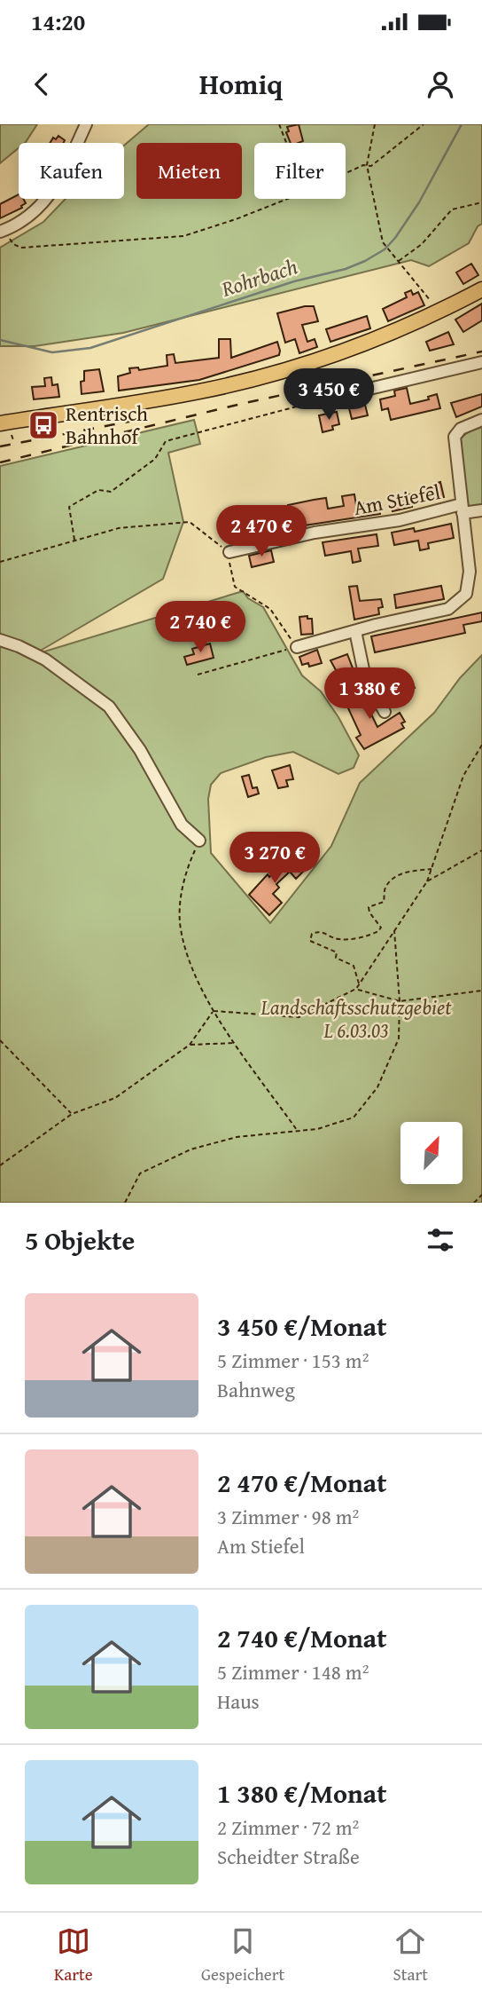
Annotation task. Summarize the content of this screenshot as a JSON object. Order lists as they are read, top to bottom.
{
  "streets": {
    "street": ["Am Stiefel"]
  },
  "water": ["Rohrbach"],
  "parks": ["Landschaftsschutzgebiet L 6.03.03"],
  "places": {
    "bus stop": ["Rentrisch Bahnhof"]
  },
  "north": "top right",
  "page": {
    "status": "14:20",
    "header": "Homiq",
    "chip": ["Kaufen", "Mieten", "Filter"],
    "price": [
      "3 450 €",
      "2 470 €",
      "2 740 €",
      "1 380 €",
      "3 270 €"
    ],
    "heading": "5 Objekte",
    "list": [
      {
        "name": "3 450 €/Monat",
        "note": "5 Zimmer · 153 m² · Bahnweg"
      },
      {
        "name": "2 470 €/Monat",
        "note": "3 Zimmer · 98 m² · Am Stiefel"
      },
      {
        "name": "2 740 €/Monat",
        "note": "5 Zimmer · 148 m² · Haus"
      },
      {
        "name": "1 380 €/Monat",
        "note": "2 Zimmer · 72 m² · Scheidter Straße"
      }
    ],
    "tabs": ["Karte", "Gespeichert", "Start"]
  }
}
